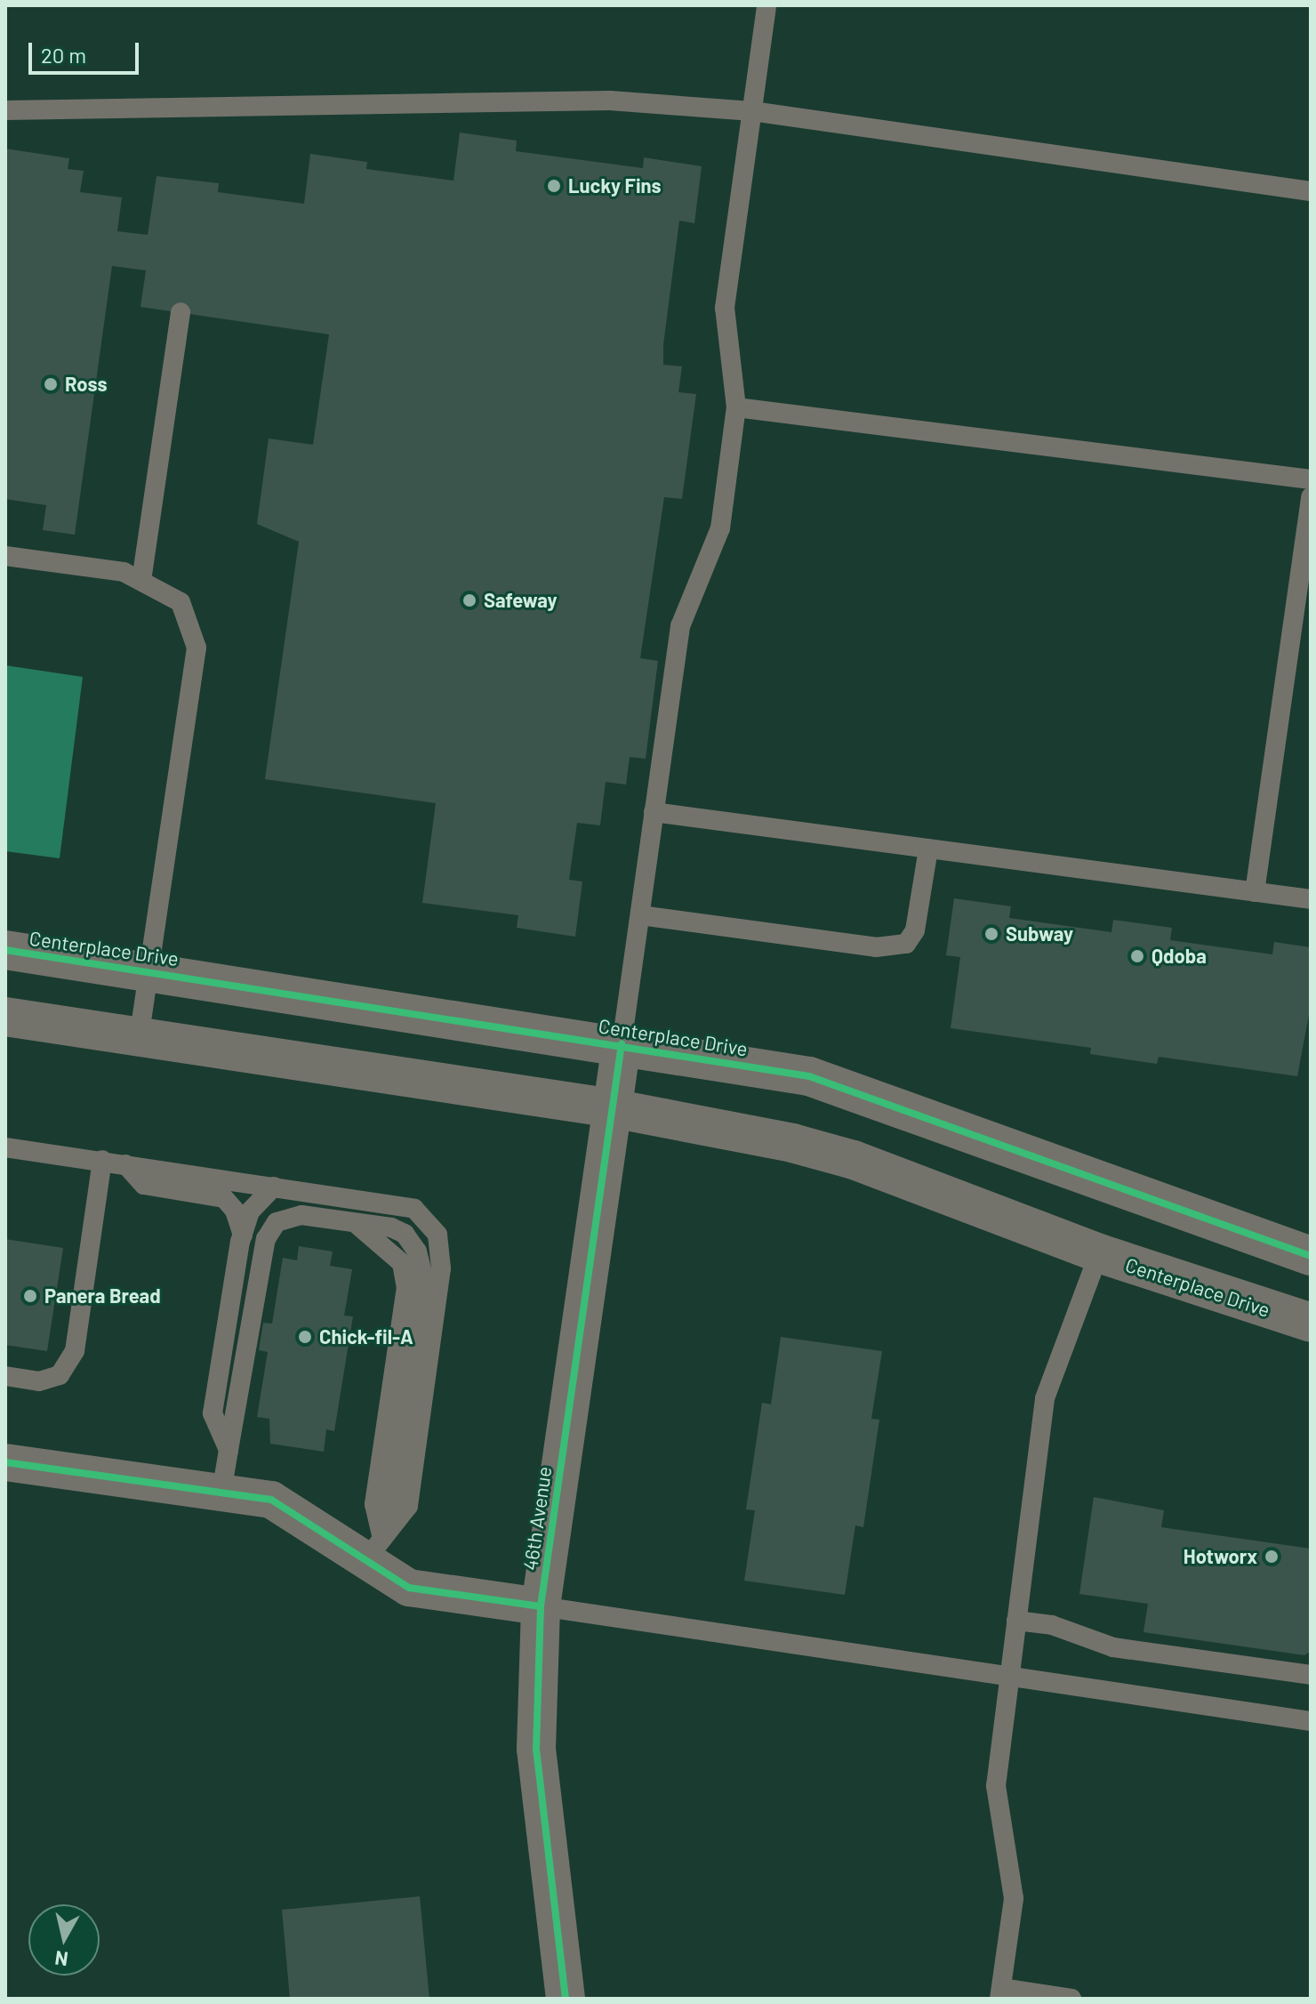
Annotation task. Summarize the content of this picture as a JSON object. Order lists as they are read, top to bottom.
{
  "streets": {
    "street": ["Centerplace Drive", "46th Avenue"]
  },
  "crossings": [
    ["Centerplace Drive", "46th Avenue"]
  ],
  "places": [
    "Lucky Fins",
    "Ross",
    "Safeway",
    "Subway",
    "Qdoba",
    "Panera Bread",
    "Chick-fil-A",
    "Hotworx"
  ],
  "scale_bar": "20 m",
  "north": "bottom"
}
